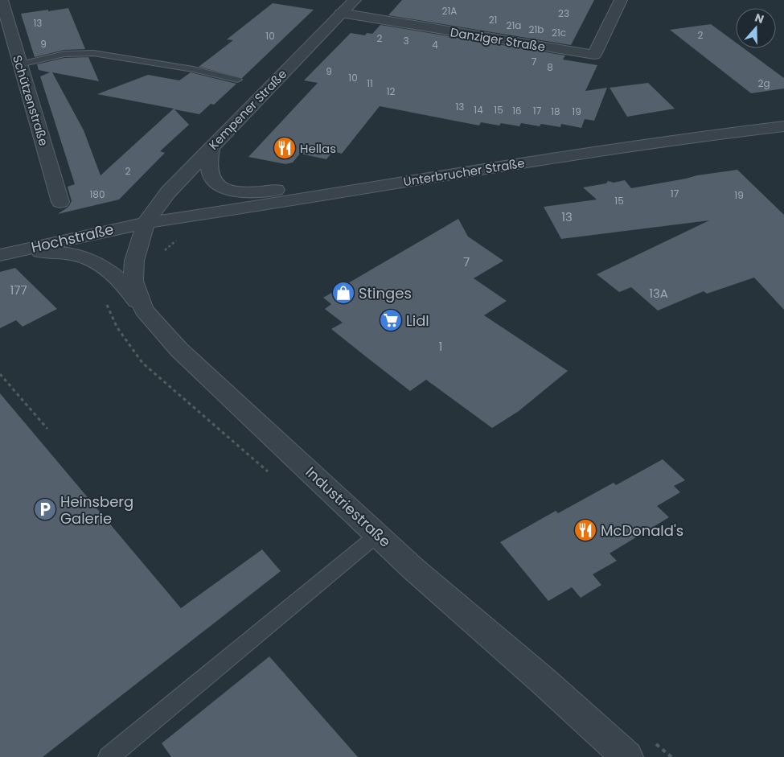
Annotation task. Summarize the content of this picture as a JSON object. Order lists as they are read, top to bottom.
{
  "streets": {
    "street": [
      "Danziger Straße",
      "Schützenstraße",
      "Kempener Straße",
      "Unterbrucher Straße",
      "Hochstraße",
      "Industriestraße"
    ]
  },
  "crossings": [
    ["Danziger Straße", "Kempener Straße"],
    ["Kempener Straße", "Unterbrucher Straße"],
    ["Kempener Straße", "Hochstraße"],
    ["Kempener Straße", "Industriestraße"],
    ["Unterbrucher Straße", "Hochstraße"],
    ["Unterbrucher Straße", "Industriestraße"],
    ["Hochstraße", "Industriestraße"]
  ],
  "places": {
    "restaurant": ["Hellas", "McDonald's"],
    "shop": ["Stinges"],
    "supermarket": ["Lidl"],
    "parking": ["Heinsberg Galerie"]
  },
  "house_numbers": [
    "21A",
    "23",
    "21",
    "13",
    "21a",
    "21b",
    "21c",
    "2",
    "10",
    "2",
    "3",
    "9",
    "4",
    "7",
    "8",
    "9",
    "10",
    "11",
    "2g",
    "12",
    "13",
    "14",
    "15",
    "16",
    "17",
    "18",
    "19",
    "2",
    "17",
    "180",
    "19",
    "15",
    "13",
    "7",
    "177",
    "13A",
    "1"
  ],
  "north": "top"
}
